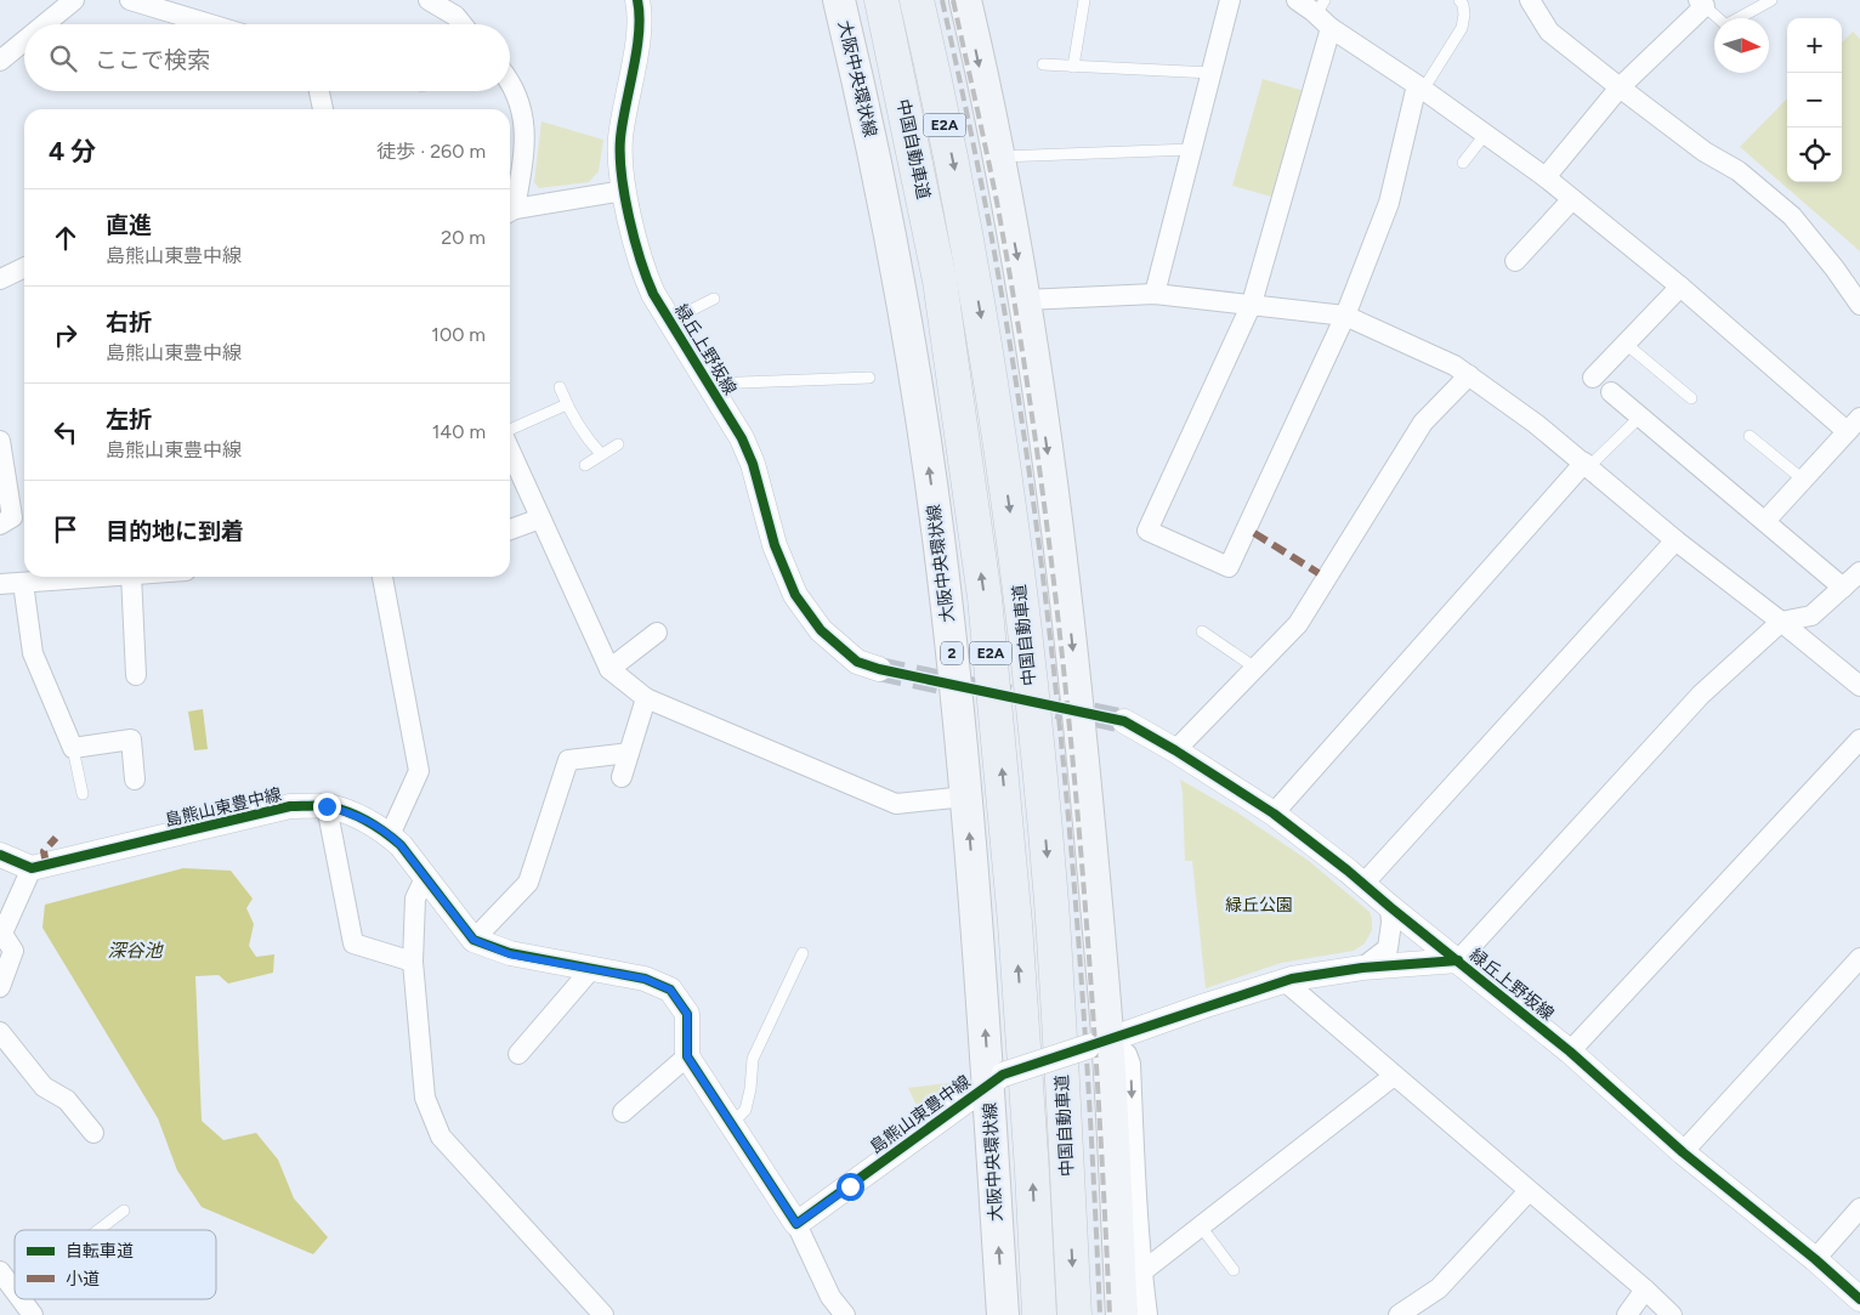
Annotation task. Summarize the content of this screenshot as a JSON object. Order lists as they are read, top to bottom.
{
  "streets": {
    "highway": ["E2A", "中国自動車道"],
    "main road": ["大阪中央環状線", "2"],
    "street": ["緑丘上野坂線", "島熊山東豊中線"]
  },
  "crossings": [
    ["大阪中央環状線", "島熊山東豊中線"],
    ["緑丘上野坂線", "島熊山東豊中線"]
  ],
  "water": ["深谷池"],
  "parks": ["緑丘公園"],
  "legend": ["自転車道", "小道"],
  "north": "right",
  "page": {
    "map_buttons": ["+", "−"],
    "search": "ここで検索",
    "heading": ["4 分", "徒歩 · 260 m"],
    "list": [
      ["直進", "島熊山東豊中線", "20 m"],
      ["右折", "島熊山東豊中線", "100 m"],
      ["左折", "島熊山東豊中線", "140 m"],
      "目的地に到着"
    ]
  }
}
